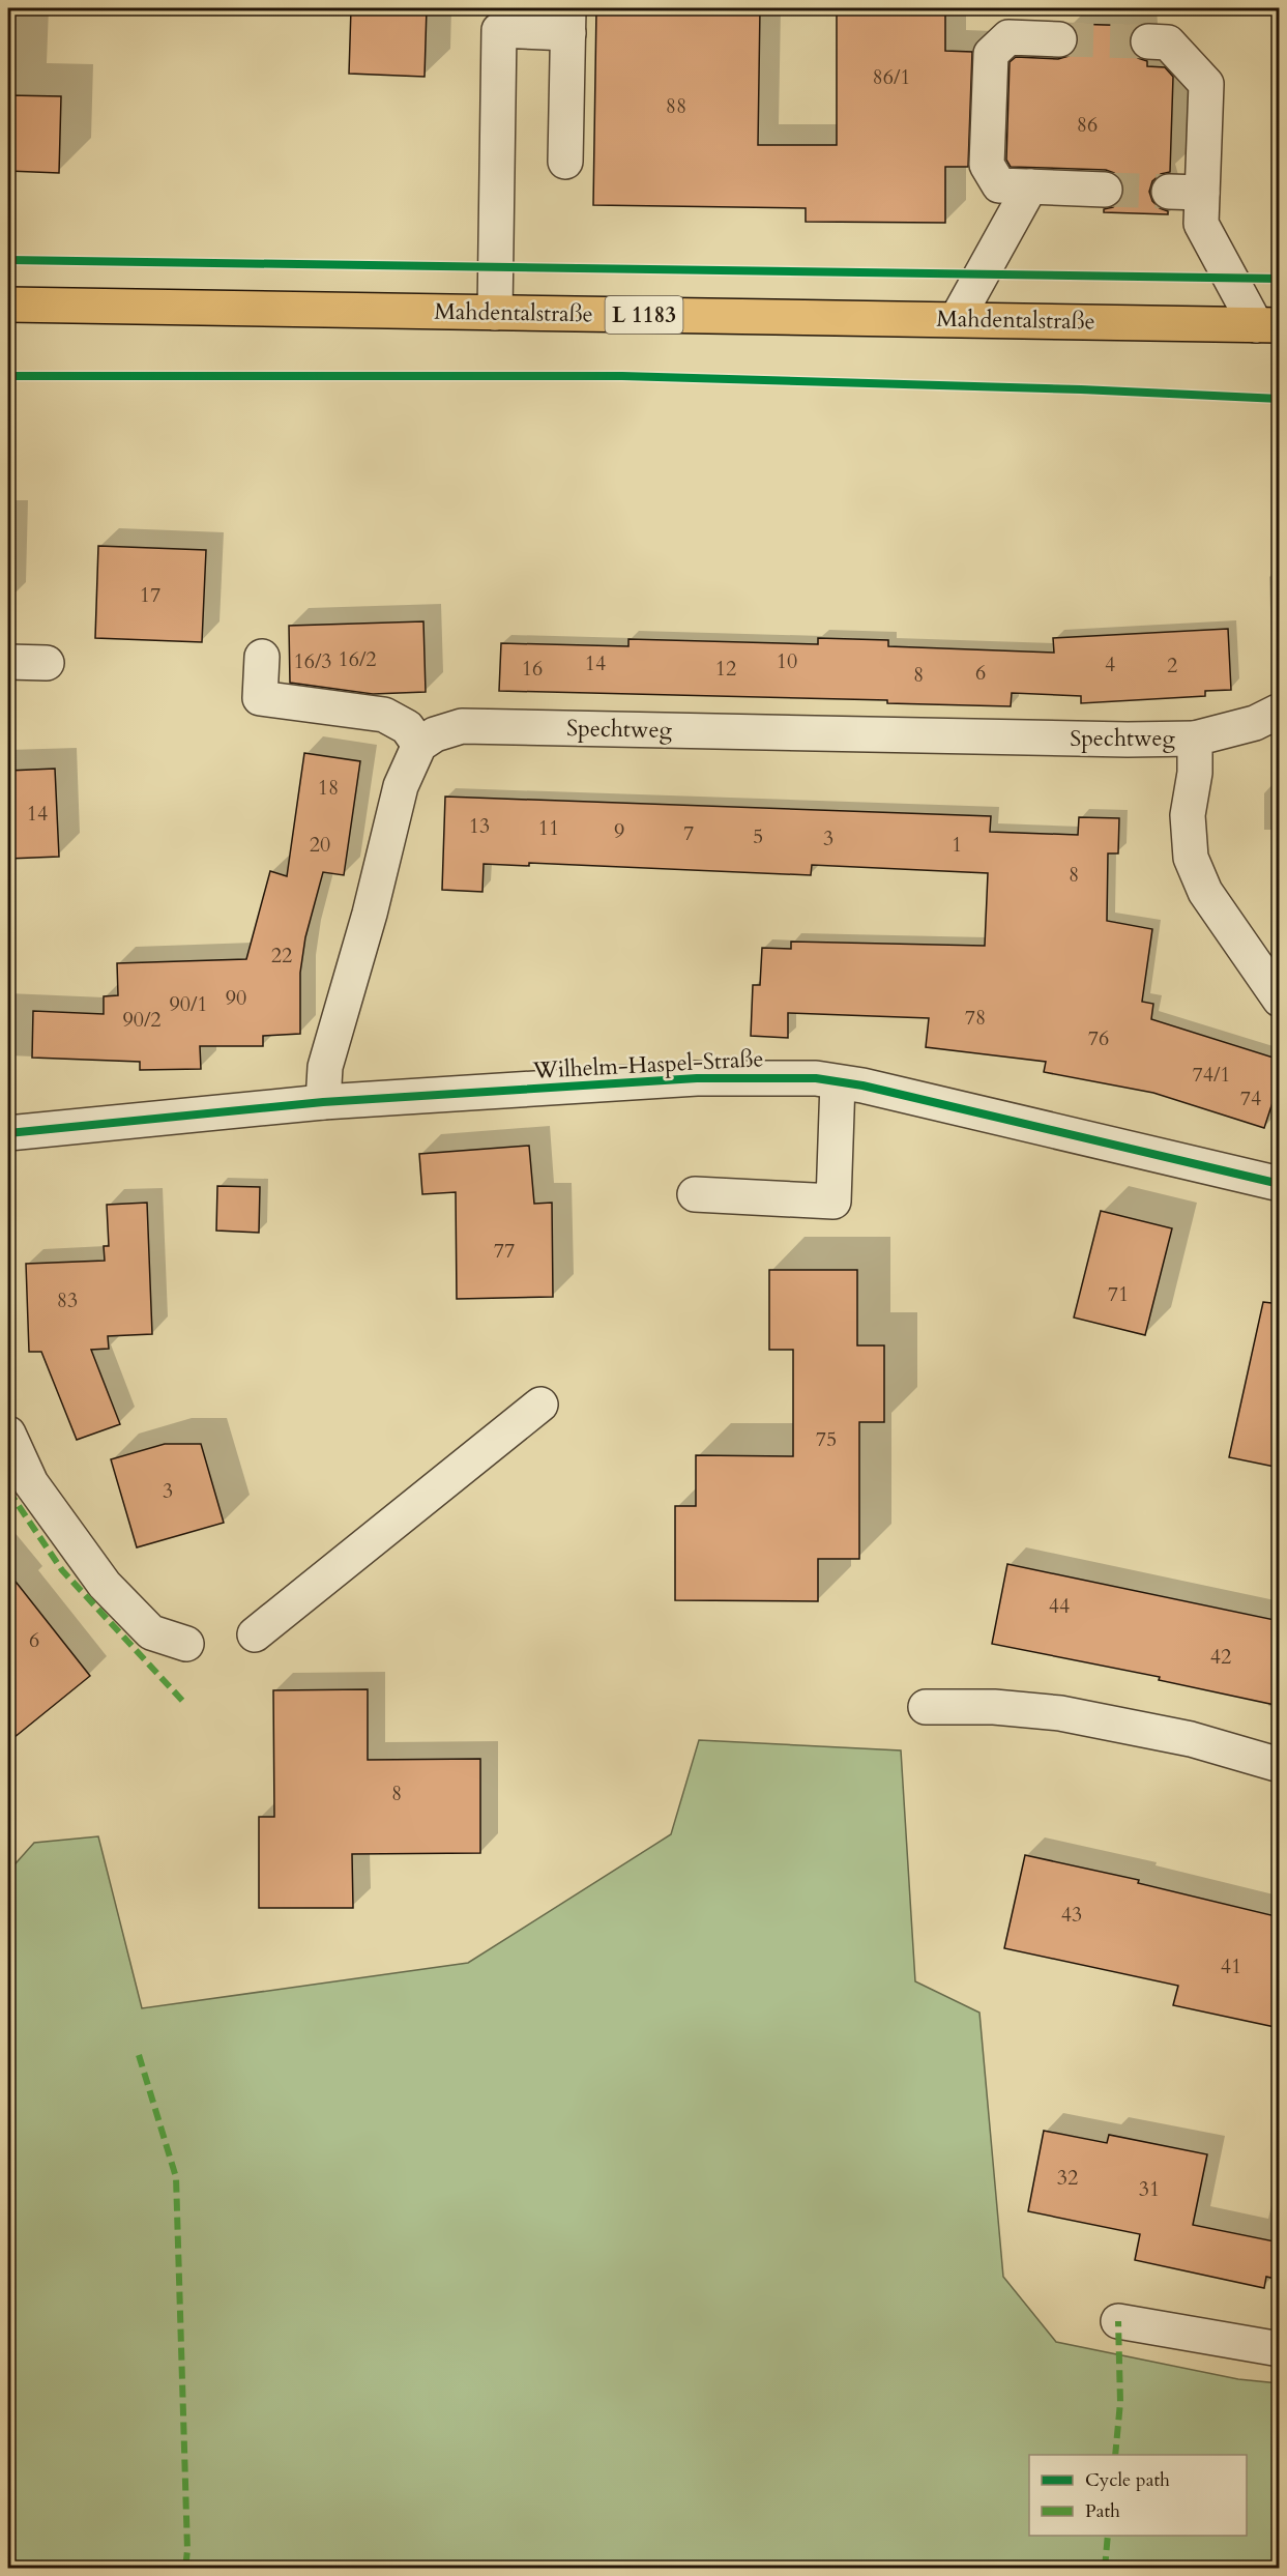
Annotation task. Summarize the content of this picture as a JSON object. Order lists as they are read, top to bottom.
{
  "streets": {
    "main road": ["Mahdentalstraße", "L 1183"],
    "street": ["Spechtweg", "Wilhelm-Haspel-Straße"]
  },
  "house_numbers": [
    "86/1",
    "88",
    "86",
    "17",
    "16/2",
    "16/3",
    "10",
    "14",
    "4",
    "2",
    "16",
    "12",
    "6",
    "8",
    "18",
    "14",
    "13",
    "11",
    "9",
    "7",
    "5",
    "3",
    "20",
    "1",
    "8",
    "22",
    "90",
    "90/1",
    "78",
    "90/2",
    "76",
    "74/1",
    "74",
    "77",
    "71",
    "83",
    "75",
    "3",
    "44",
    "6",
    "42",
    "8",
    "43",
    "41",
    "32",
    "31"
  ],
  "legend": ["Cycle path", "Path"]
}
